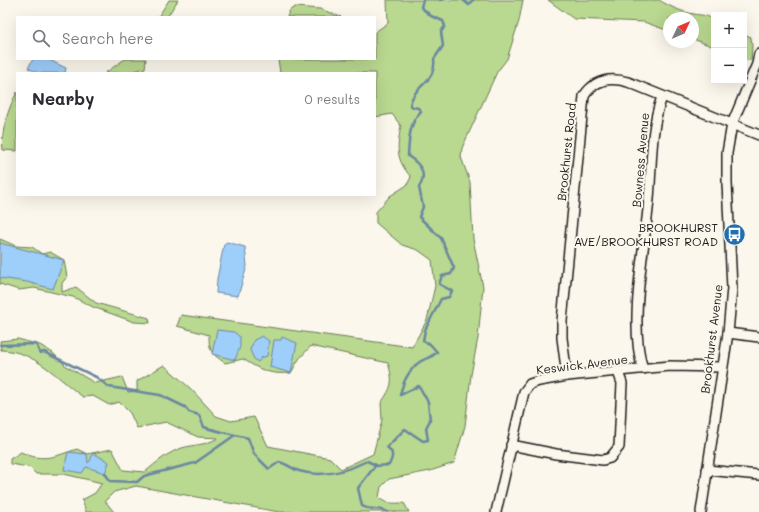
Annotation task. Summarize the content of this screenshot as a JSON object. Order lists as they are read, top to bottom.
{
  "streets": {
    "street": [
      "Brookhurst Road",
      "Bowness Avenue",
      "Brookhurst Avenue",
      "Keswick Avenue"
    ]
  },
  "crossings": [
    ["Brookhurst Road", "Bowness Avenue"],
    ["Brookhurst Road", "Brookhurst Avenue"],
    ["Brookhurst Road", "Keswick Avenue"],
    ["Bowness Avenue", "Keswick Avenue"],
    ["Brookhurst Avenue", "Keswick Avenue"]
  ],
  "places": {
    "bus stop": ["BROOKHURST AVE/BROOKHURST ROAD"]
  },
  "north": "top right",
  "page": {
    "map_buttons": ["+", "−"],
    "search": "Search here",
    "heading": ["Nearby", "0 results"]
  }
}
